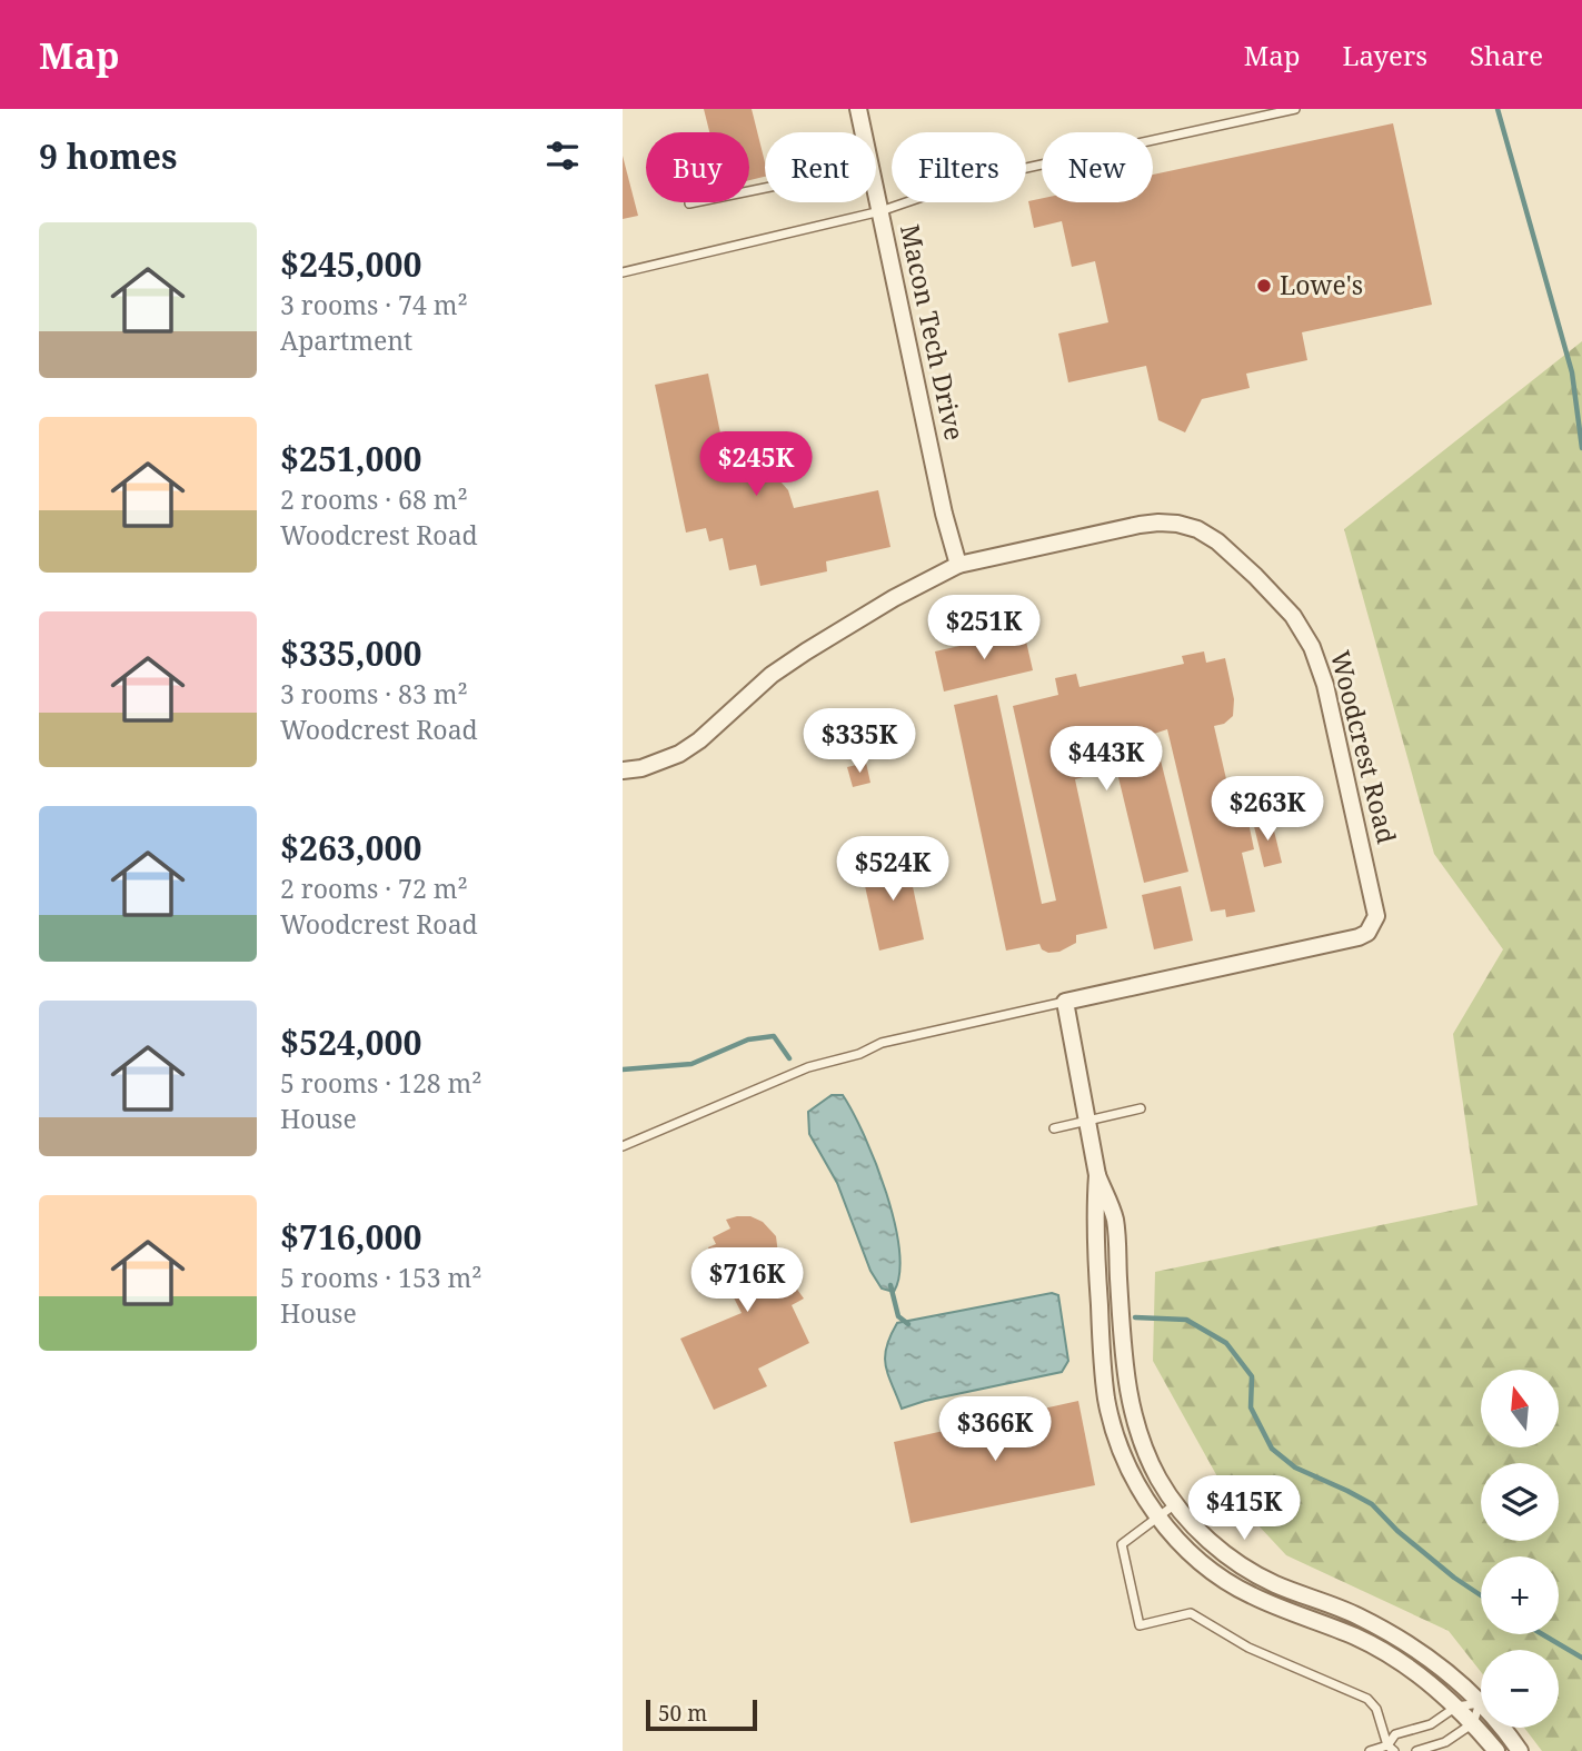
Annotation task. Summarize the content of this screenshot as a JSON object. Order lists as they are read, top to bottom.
{
  "streets": {
    "street": ["Macon Tech Drive", "Woodcrest Road"]
  },
  "crossings": [
    ["Macon Tech Drive", "Woodcrest Road"]
  ],
  "places": ["Lowe's"],
  "scale_bar": "50 m",
  "north": "top",
  "page": {
    "header": "Map",
    "nav": ["Map", "Layers", "Share"],
    "heading": "9 homes",
    "chip": [
      "Buy",
      "Rent",
      "Filters",
      "New"
    ],
    "list": [
      {
        "name": "$245,000",
        "note": "3 rooms · 74 m² · Apartment"
      },
      {
        "name": "$251,000",
        "note": "2 rooms · 68 m² · Woodcrest Road"
      },
      {
        "name": "$335,000",
        "note": "3 rooms · 83 m² · Woodcrest Road"
      },
      {
        "name": "$263,000",
        "note": "2 rooms · 72 m² · Woodcrest Road"
      },
      {
        "name": "$524,000",
        "note": "5 rooms · 128 m² · House"
      },
      {
        "name": "$716,000",
        "note": "5 rooms · 153 m² · House"
      }
    ],
    "price": [
      "$245K",
      "$251K",
      "$335K",
      "$443K",
      "$263K",
      "$524K",
      "$716K",
      "$366K",
      "$415K"
    ],
    "map_buttons": ["+", "−"],
    "scale": "50 m"
  }
}
